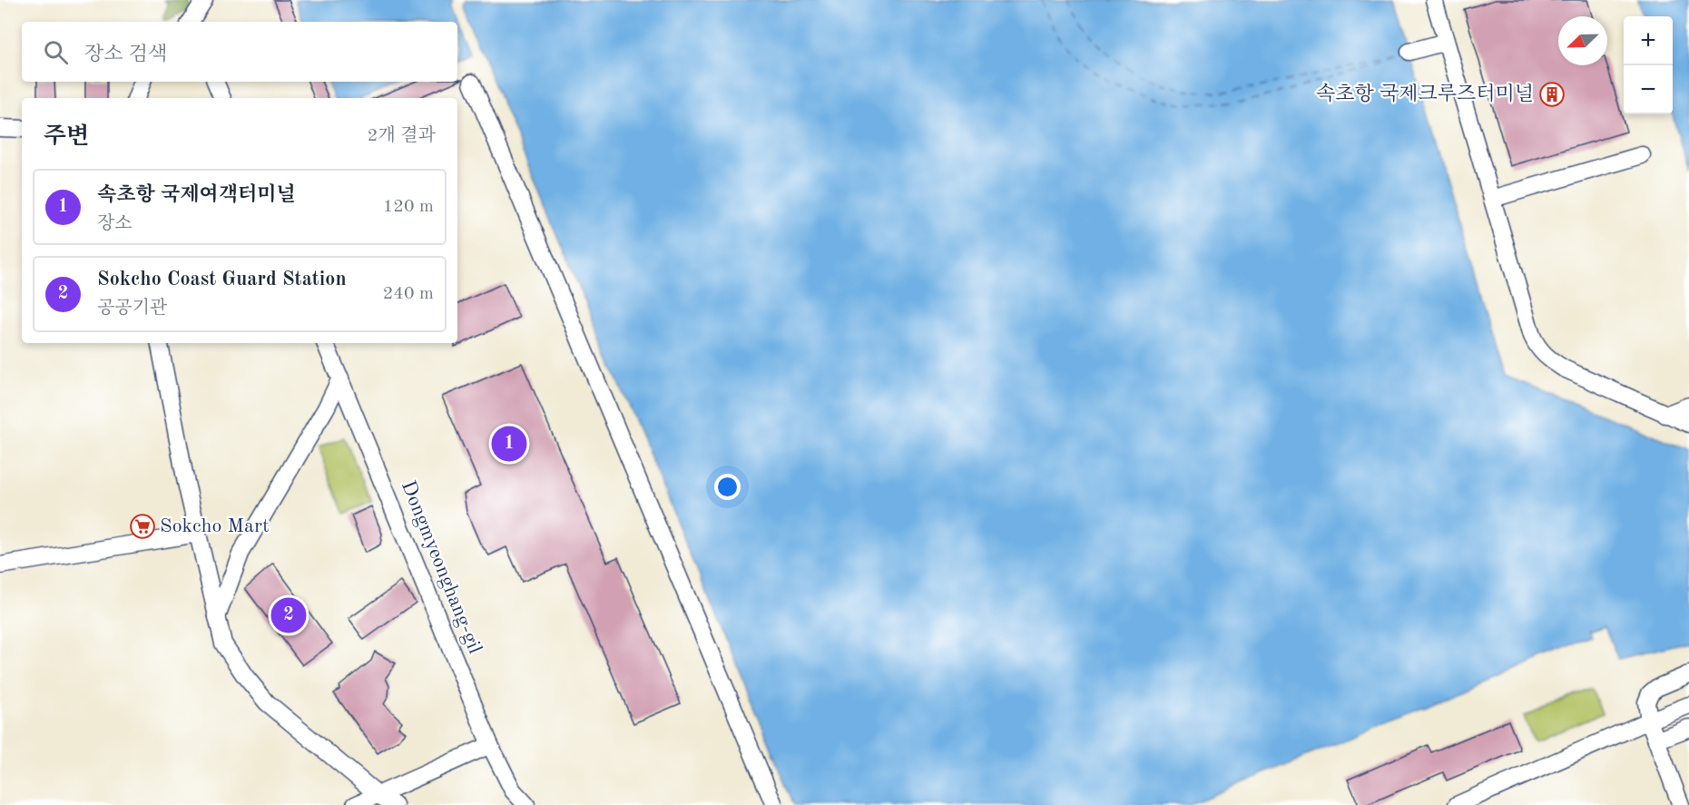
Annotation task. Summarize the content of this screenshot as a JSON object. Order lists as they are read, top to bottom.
{
  "streets": {
    "street": ["Dongmyeonghang-gil"]
  },
  "places": {
    "building": ["속초항 국제크루즈터미널"],
    "supermarket": ["Sokcho Mart"]
  },
  "north": "bottom left",
  "page": {
    "map_buttons": ["+", "−"],
    "search": "장소 검색",
    "heading": ["주변", "2개 결과"],
    "list": [
      {
        "mark": "1",
        "name": "속초항 국제여객터미널",
        "note": "장소",
        "value": "120 m"
      },
      {
        "mark": "2",
        "name": "Sokcho Coast Guard Station",
        "note": "공공기관",
        "value": "240 m"
      }
    ],
    "pins": ["1", "2"]
  }
}
